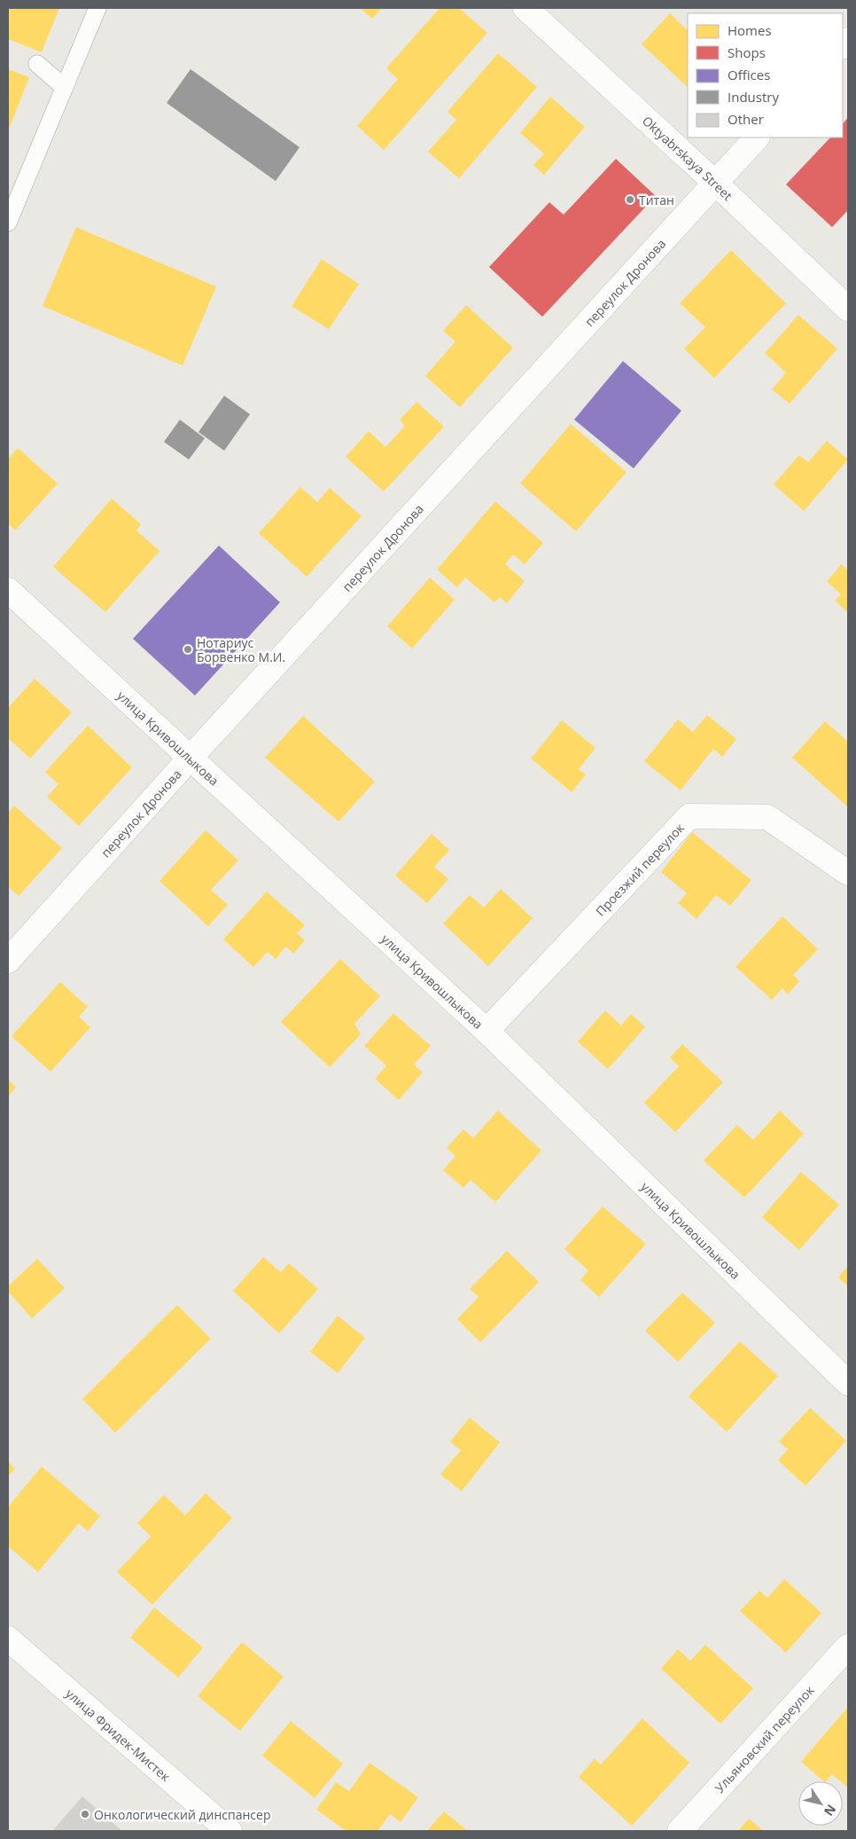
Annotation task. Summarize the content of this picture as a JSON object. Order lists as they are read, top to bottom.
{
  "streets": {
    "street": [
      "Oktyabrskaya Street",
      "переулок Дронова",
      "улица Кривошлыкова",
      "Проезжий переулок",
      "улица Фридек-Мистек",
      "Ульяновский переулок"
    ]
  },
  "crossings": [
    ["Oktyabrskaya Street", "переулок Дронова"],
    ["переулок Дронова", "улица Кривошлыкова"],
    ["улица Кривошлыкова", "Проезжий переулок"]
  ],
  "places": ["Титан", "Нотариус Борвенко М.И.", "Онкологический динспансер"],
  "legend": [
    "Homes",
    "Shops",
    "Offices",
    "Industry",
    "Other"
  ],
  "north": "bottom right"
}
